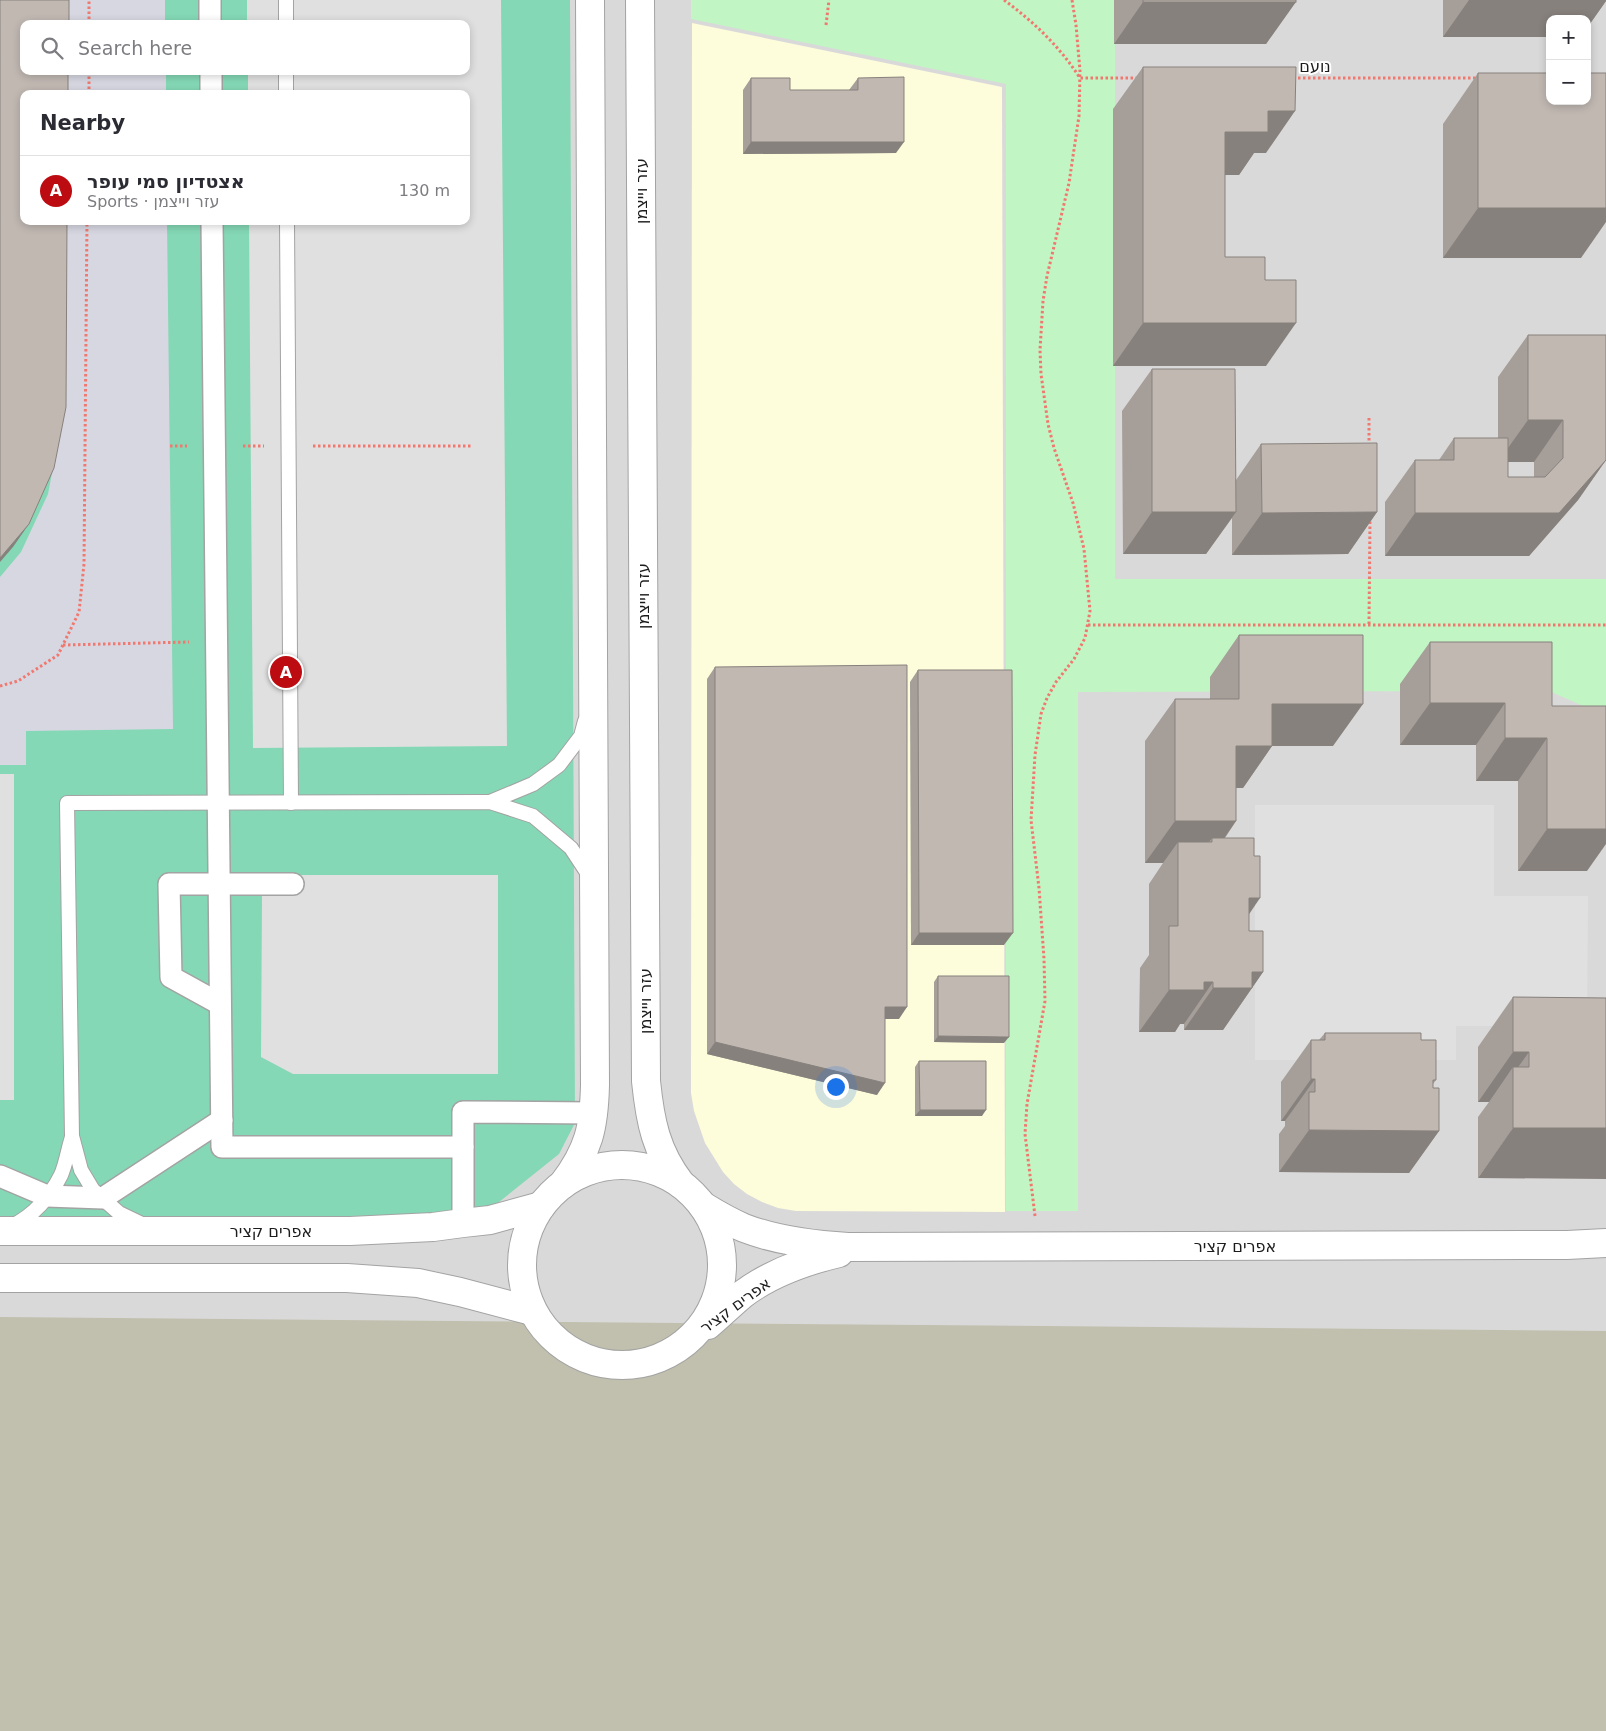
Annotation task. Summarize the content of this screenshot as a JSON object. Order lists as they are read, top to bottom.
{
  "streets": {
    "street": ["עזר וייצמן", "אפרים קציר"],
    "path": ["נועם"]
  },
  "page": {
    "map_buttons": ["+", "−"],
    "search": "Search here",
    "heading": "Nearby",
    "list": [
      {
        "mark": "A",
        "name": "אצטדיון סמי עופר",
        "note": "Sports · עזר וייצמן",
        "value": "130 m"
      }
    ],
    "pins": "A"
  }
}
